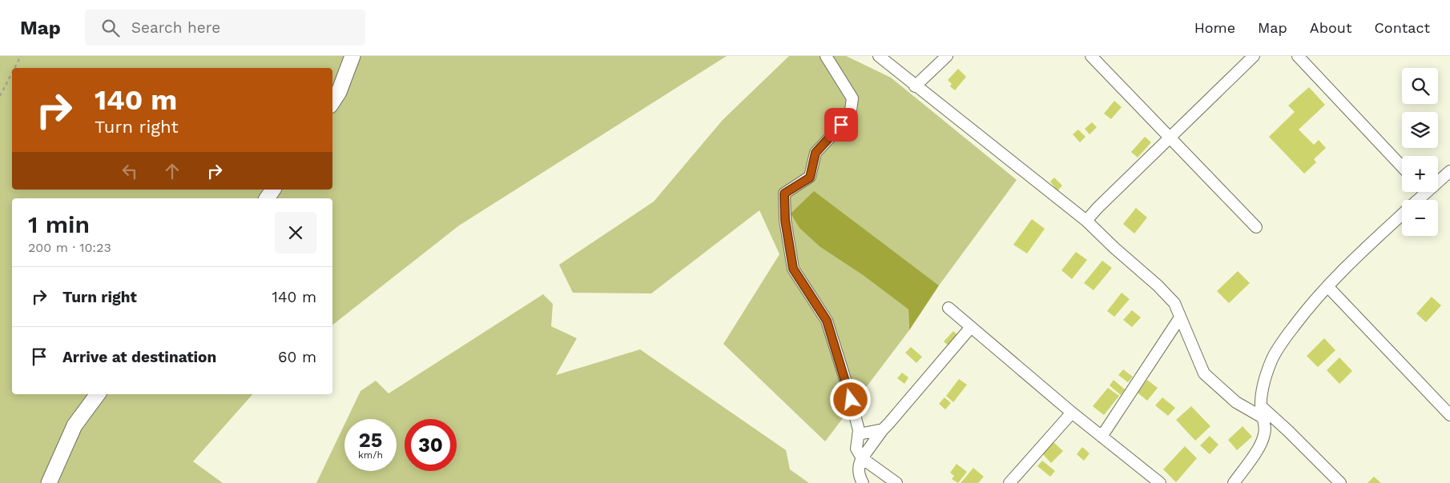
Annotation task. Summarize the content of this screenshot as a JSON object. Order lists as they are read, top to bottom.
{
  "page": {
    "header": "Map",
    "search": "Search here",
    "nav": [
      "Home",
      "Map",
      "About",
      "Contact"
    ],
    "map_buttons": ["+", "−"],
    "turn": ["140 m", "Turn right"],
    "heading": ["1 min", "200 m · 10:23"],
    "list": [
      {
        "name": "Turn right",
        "value": "140 m"
      },
      {
        "name": "Arrive at destination",
        "value": "60 m"
      }
    ],
    "speed": "25 km/h",
    "limit": "30"
  }
}
